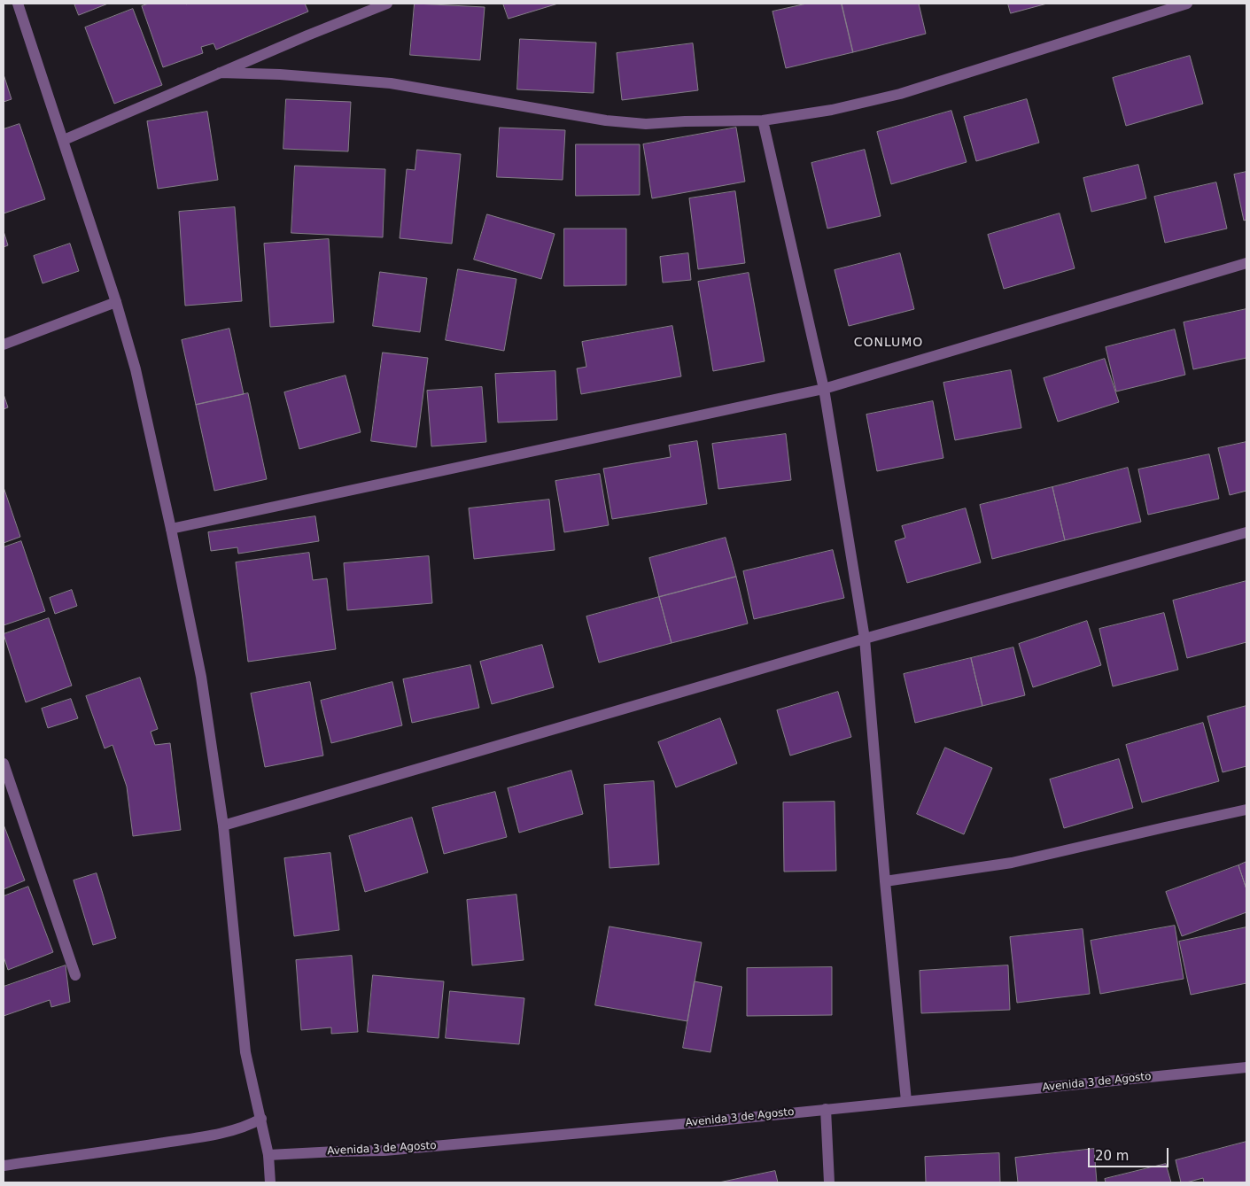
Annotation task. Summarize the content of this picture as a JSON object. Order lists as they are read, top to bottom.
{
  "streets": {
    "street": ["Avenida 3 de Agosto"]
  },
  "districts": ["CONLUMO"],
  "scale_bar": "20 m"
}
